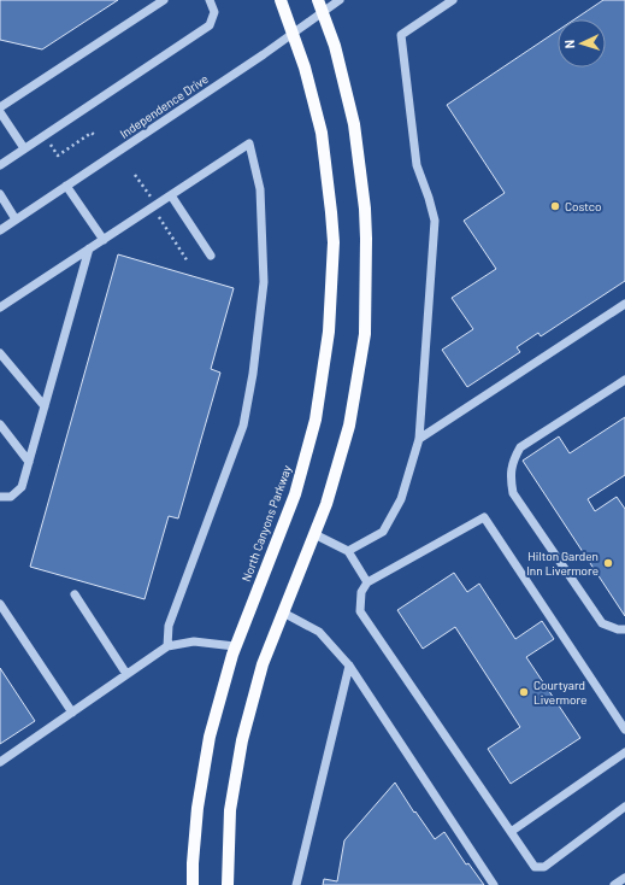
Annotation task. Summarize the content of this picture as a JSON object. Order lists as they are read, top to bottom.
{
  "streets": {
    "main road": ["North Canyons Parkway"],
    "street": ["Independence Drive"]
  },
  "crossings": [
    ["Independence Drive", "North Canyons Parkway"]
  ],
  "places": ["Costco", "Hilton Garden Inn Livermore", "Courtyard Livermore"],
  "north": "left"
}
